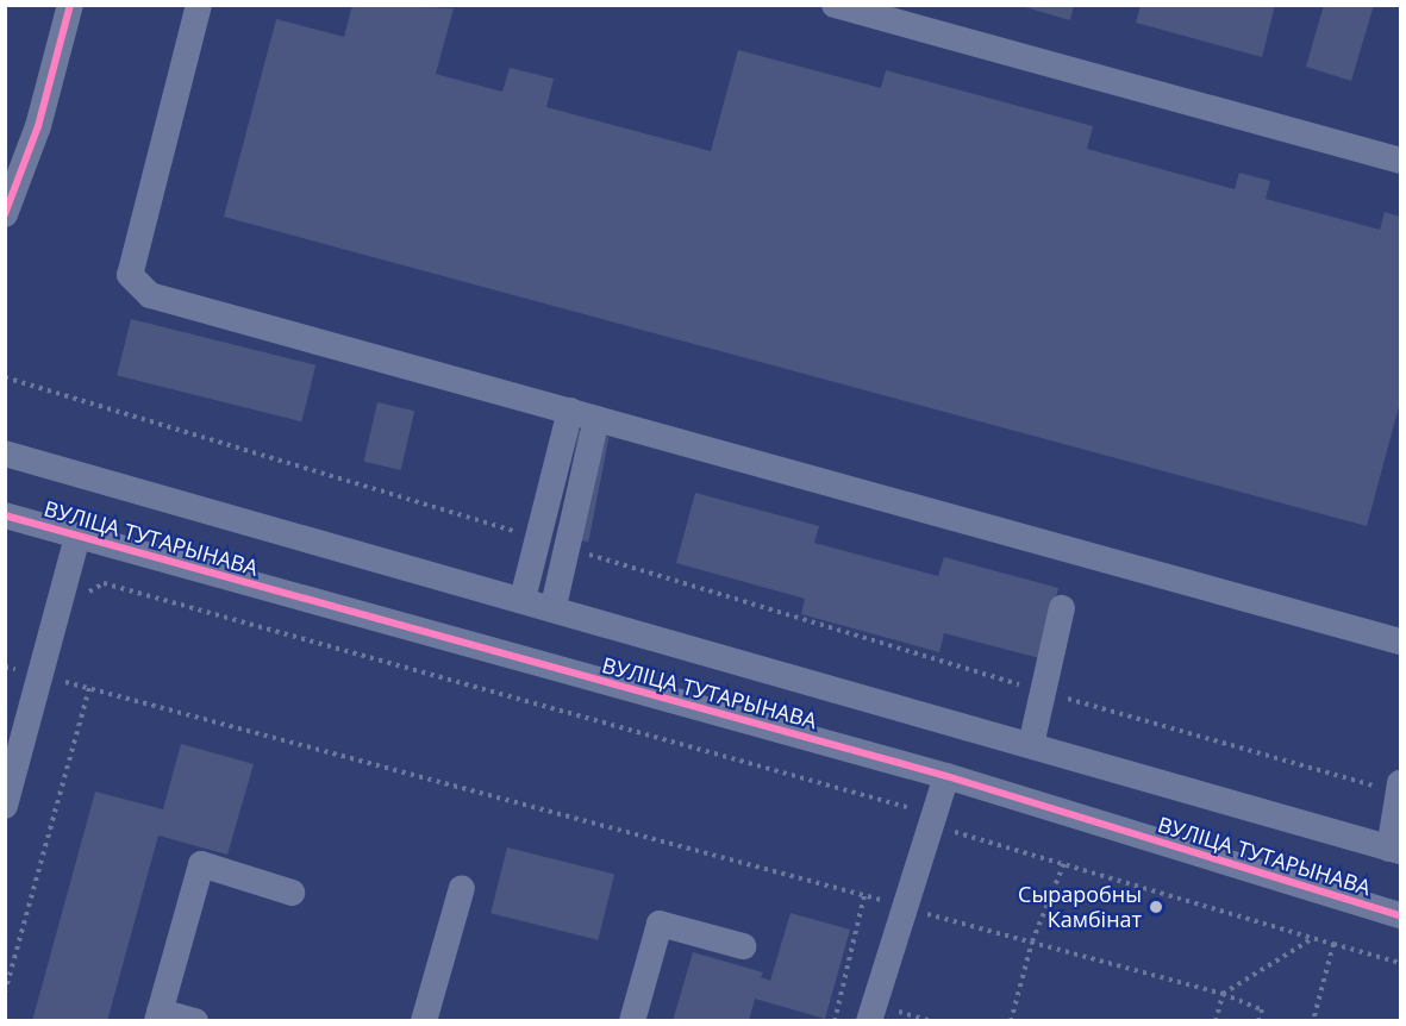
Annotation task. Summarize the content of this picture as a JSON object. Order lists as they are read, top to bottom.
{
  "streets": {
    "street": ["ВУЛІЦА ТУТАРЫНАВА"]
  },
  "places": ["Сыраробны Камбінат"]
}
